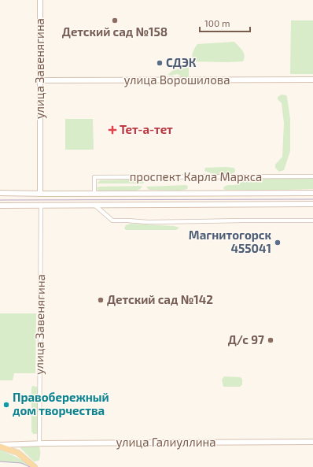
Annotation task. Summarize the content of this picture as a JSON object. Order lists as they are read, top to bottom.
{
  "streets": {
    "main road": [
      "улица Завенягина",
      "улица Ворошилова",
      "проспект Карла Маркса",
      "улица Галиуллина"
    ]
  },
  "crossings": [
    ["улица Завенягина", "улица Ворошилова"],
    ["улица Завенягина", "проспект Карла Маркса"],
    ["улица Завенягина", "улица Галиуллина"]
  ],
  "places": {
    "other": [
      "Детский сад №158",
      "СДЭК",
      "Магнитогорск 455041",
      "Детский сад №142",
      "Д/с 97",
      "Правобережный дом творчества"
    ],
    "health": ["Тет-а-тет"]
  },
  "scale_bar": "100 m"
}
